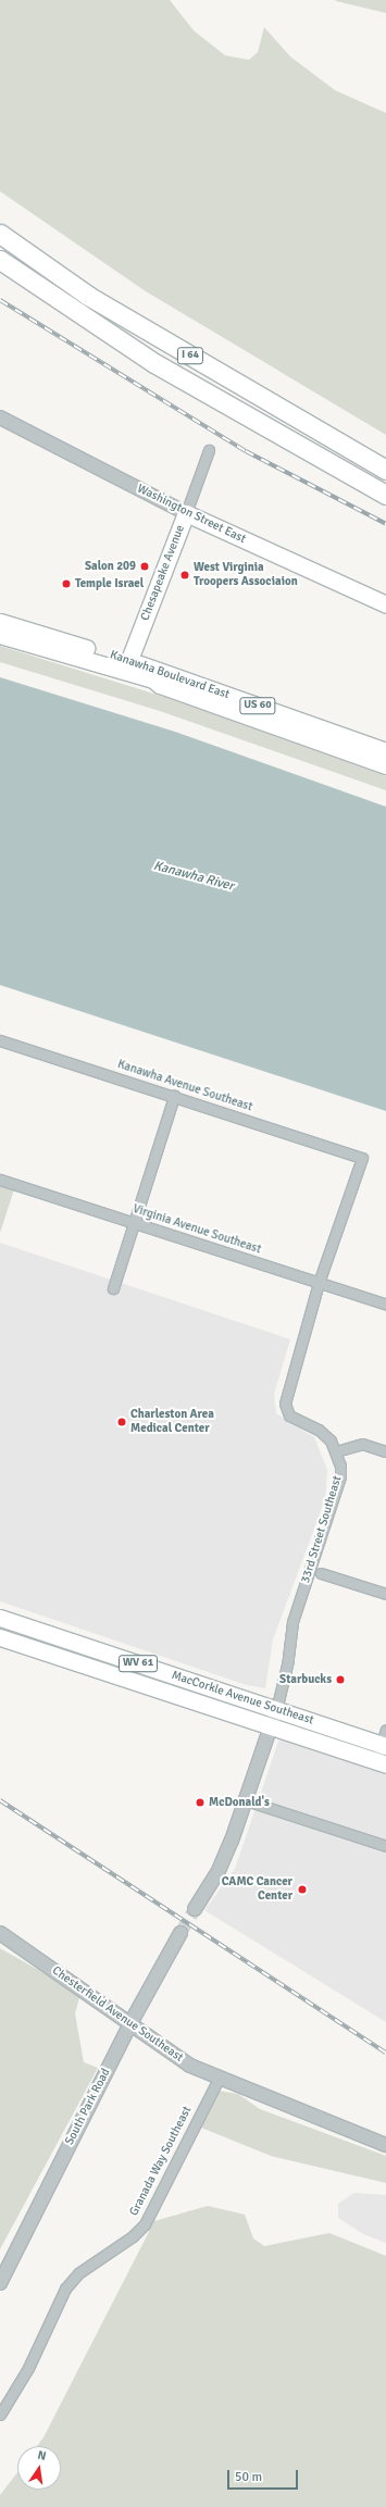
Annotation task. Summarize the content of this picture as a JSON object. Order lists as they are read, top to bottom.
{
  "streets": {
    "highway": ["I 64"],
    "main road": [
      "Washington Street East",
      "Chesapeake Avenue",
      "Kanawha Boulevard East",
      "US 60",
      "WV 61",
      "MacCorkle Avenue Southeast"
    ],
    "street": [
      "Kanawha Avenue Southeast",
      "Virginia Avenue Southeast",
      "33rd Street Southeast",
      "Chesterfield Avenue Southeast",
      "South Park Road",
      "Granada Way Southeast"
    ]
  },
  "crossings": [
    ["Washington Street East", "Chesapeake Avenue"],
    ["Chesapeake Avenue", "Kanawha Boulevard East"],
    ["Kanawha Avenue Southeast", "33rd Street Southeast"],
    ["Virginia Avenue Southeast", "33rd Street Southeast"],
    ["33rd Street Southeast", "MacCorkle Avenue Southeast"],
    ["Chesterfield Avenue Southeast", "South Park Road"],
    ["Chesterfield Avenue Southeast", "Granada Way Southeast"]
  ],
  "water": ["Kanawha River"],
  "places": [
    "Salon 209",
    "West Virginia Troopers Associaion",
    "Temple Israel",
    "Charleston Area Medical Center",
    "Starbucks",
    "McDonald's",
    "CAMC Cancer Center"
  ],
  "scale_bar": "50 m",
  "north": "top"
}
